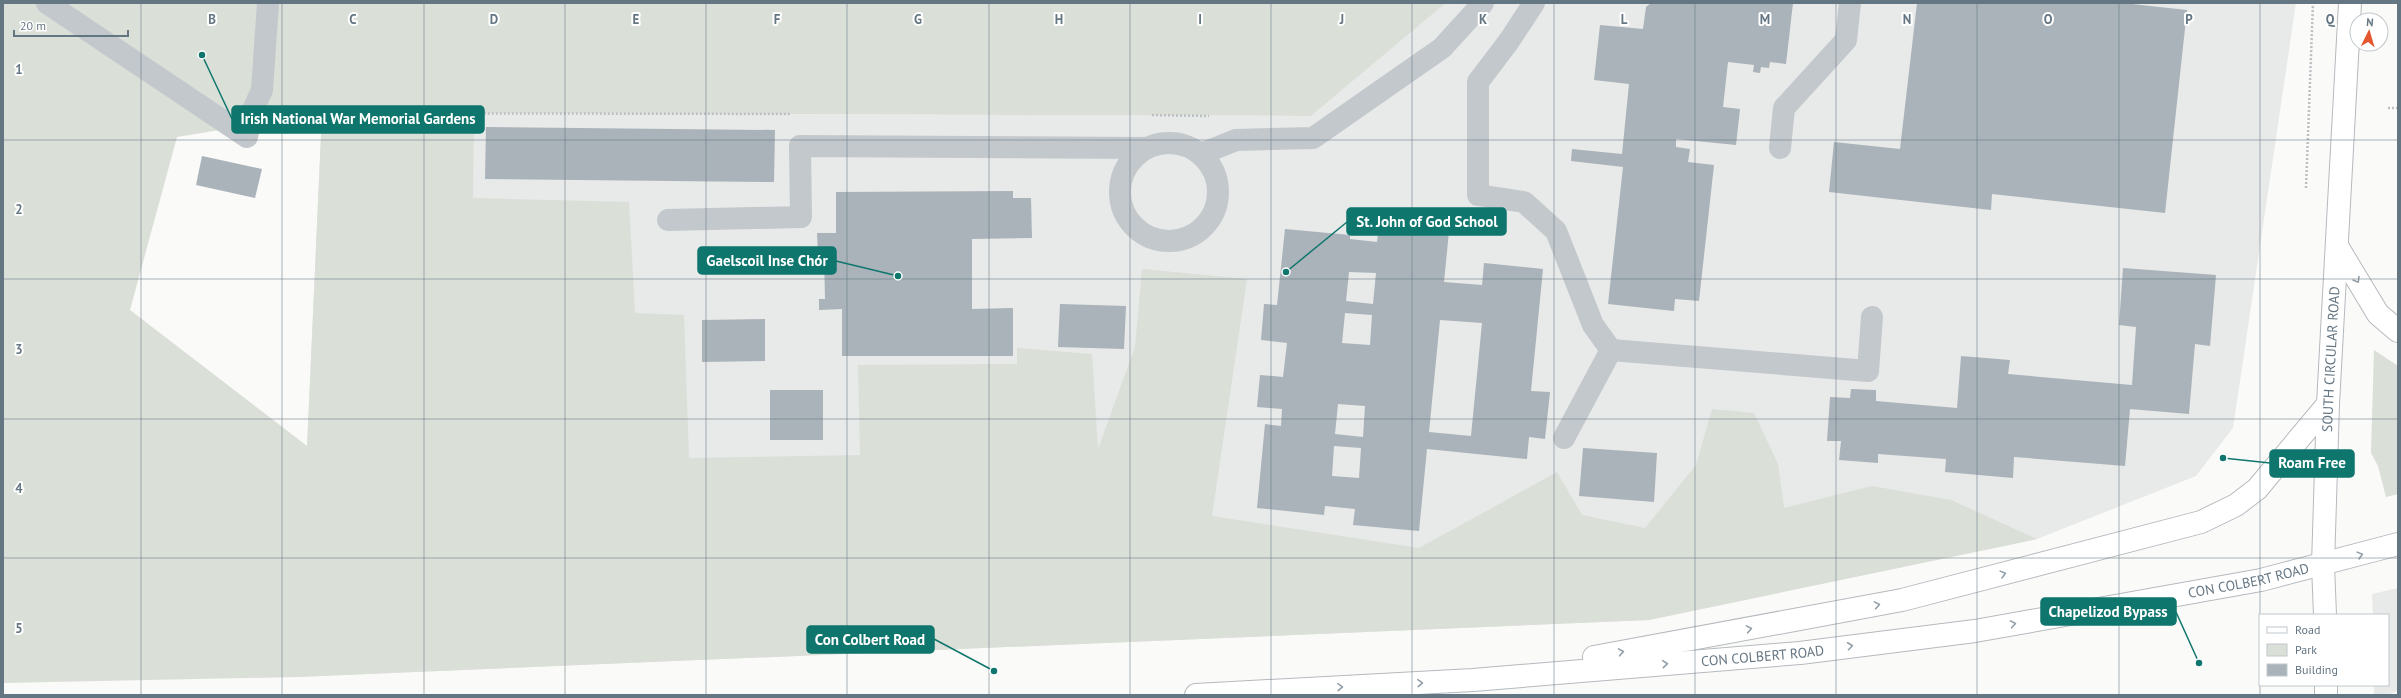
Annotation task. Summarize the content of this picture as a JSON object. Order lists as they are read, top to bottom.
{
  "streets": {
    "main road": ["SOUTH CIRCULAR ROAD", "CON COLBERT ROAD"]
  },
  "crossings": [
    ["SOUTH CIRCULAR ROAD", "CON COLBERT ROAD"]
  ],
  "places": [
    "Irish National War Memorial Gardens",
    "St. John of God School",
    "Gaelscoil Inse Chór",
    "Roam Free",
    "Chapelizod Bypass",
    "Con Colbert Road"
  ],
  "legend": ["Road", "Park", "Building"],
  "scale_bar": "20 m",
  "north": "top",
  "grid": {
    "columns": [
      "B",
      "C",
      "D",
      "E",
      "F",
      "G",
      "H",
      "I",
      "J",
      "K",
      "L",
      "M",
      "N",
      "O",
      "P",
      "Q"
    ],
    "rows": [
      "1",
      "2",
      "3",
      "4",
      "5"
    ]
  }
}
